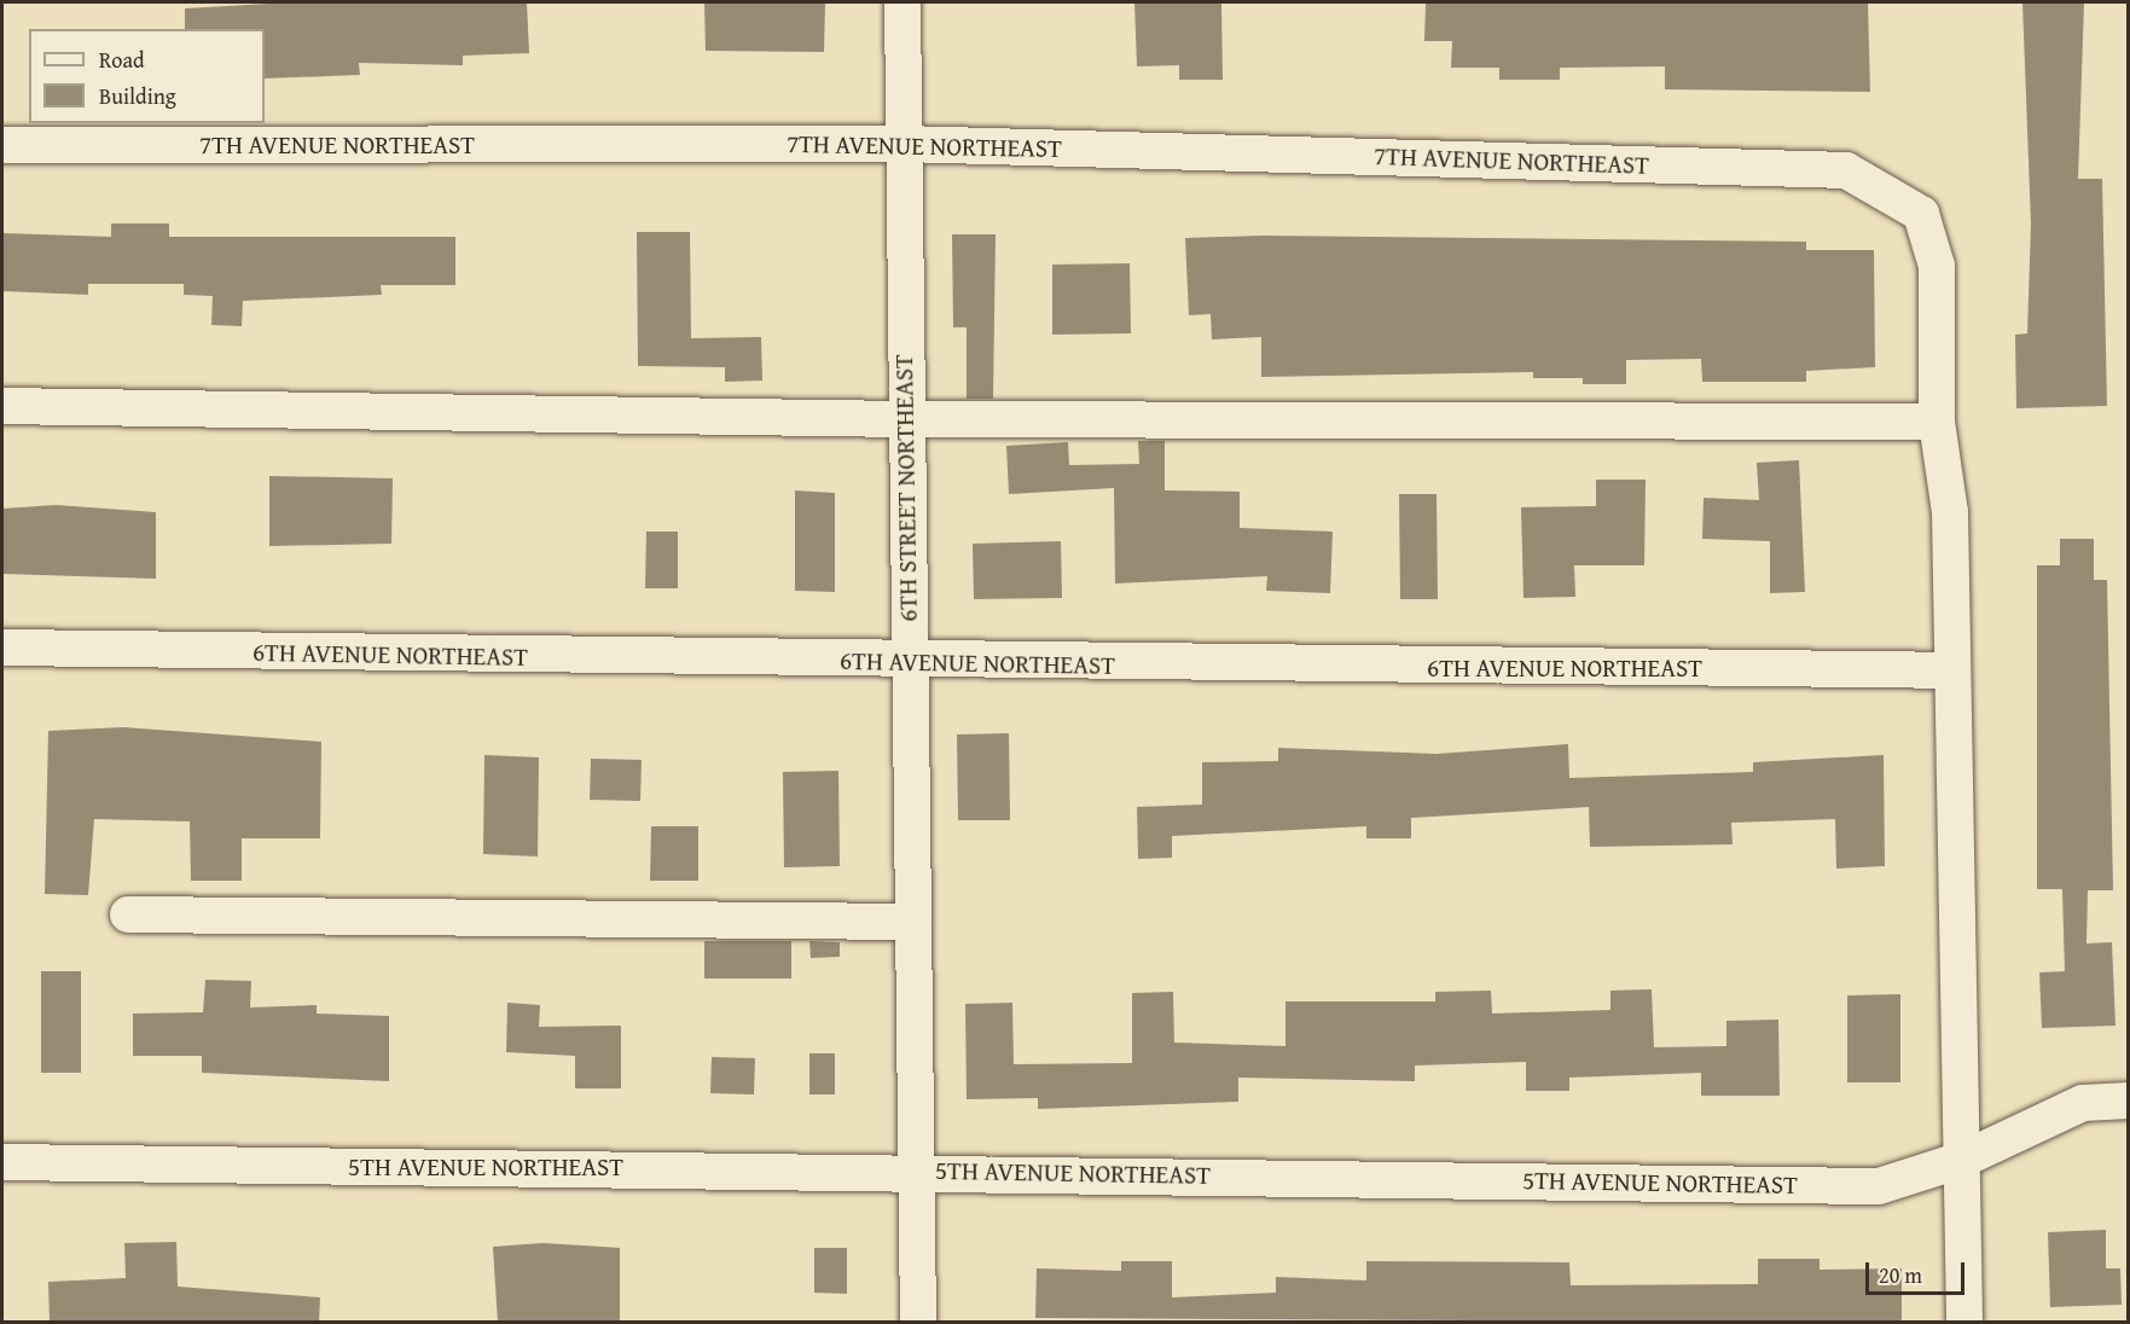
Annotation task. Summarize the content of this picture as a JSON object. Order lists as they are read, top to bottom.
{
  "streets": {
    "street": [
      "7TH AVENUE NORTHEAST",
      "6TH STREET NORTHEAST",
      "6TH AVENUE NORTHEAST",
      "5TH AVENUE NORTHEAST"
    ]
  },
  "crossings": [
    ["7TH AVENUE NORTHEAST", "6TH STREET NORTHEAST"],
    ["6TH STREET NORTHEAST", "6TH AVENUE NORTHEAST"],
    ["6TH STREET NORTHEAST", "5TH AVENUE NORTHEAST"]
  ],
  "legend": ["Road", "Building"],
  "scale_bar": "20 m"
}
